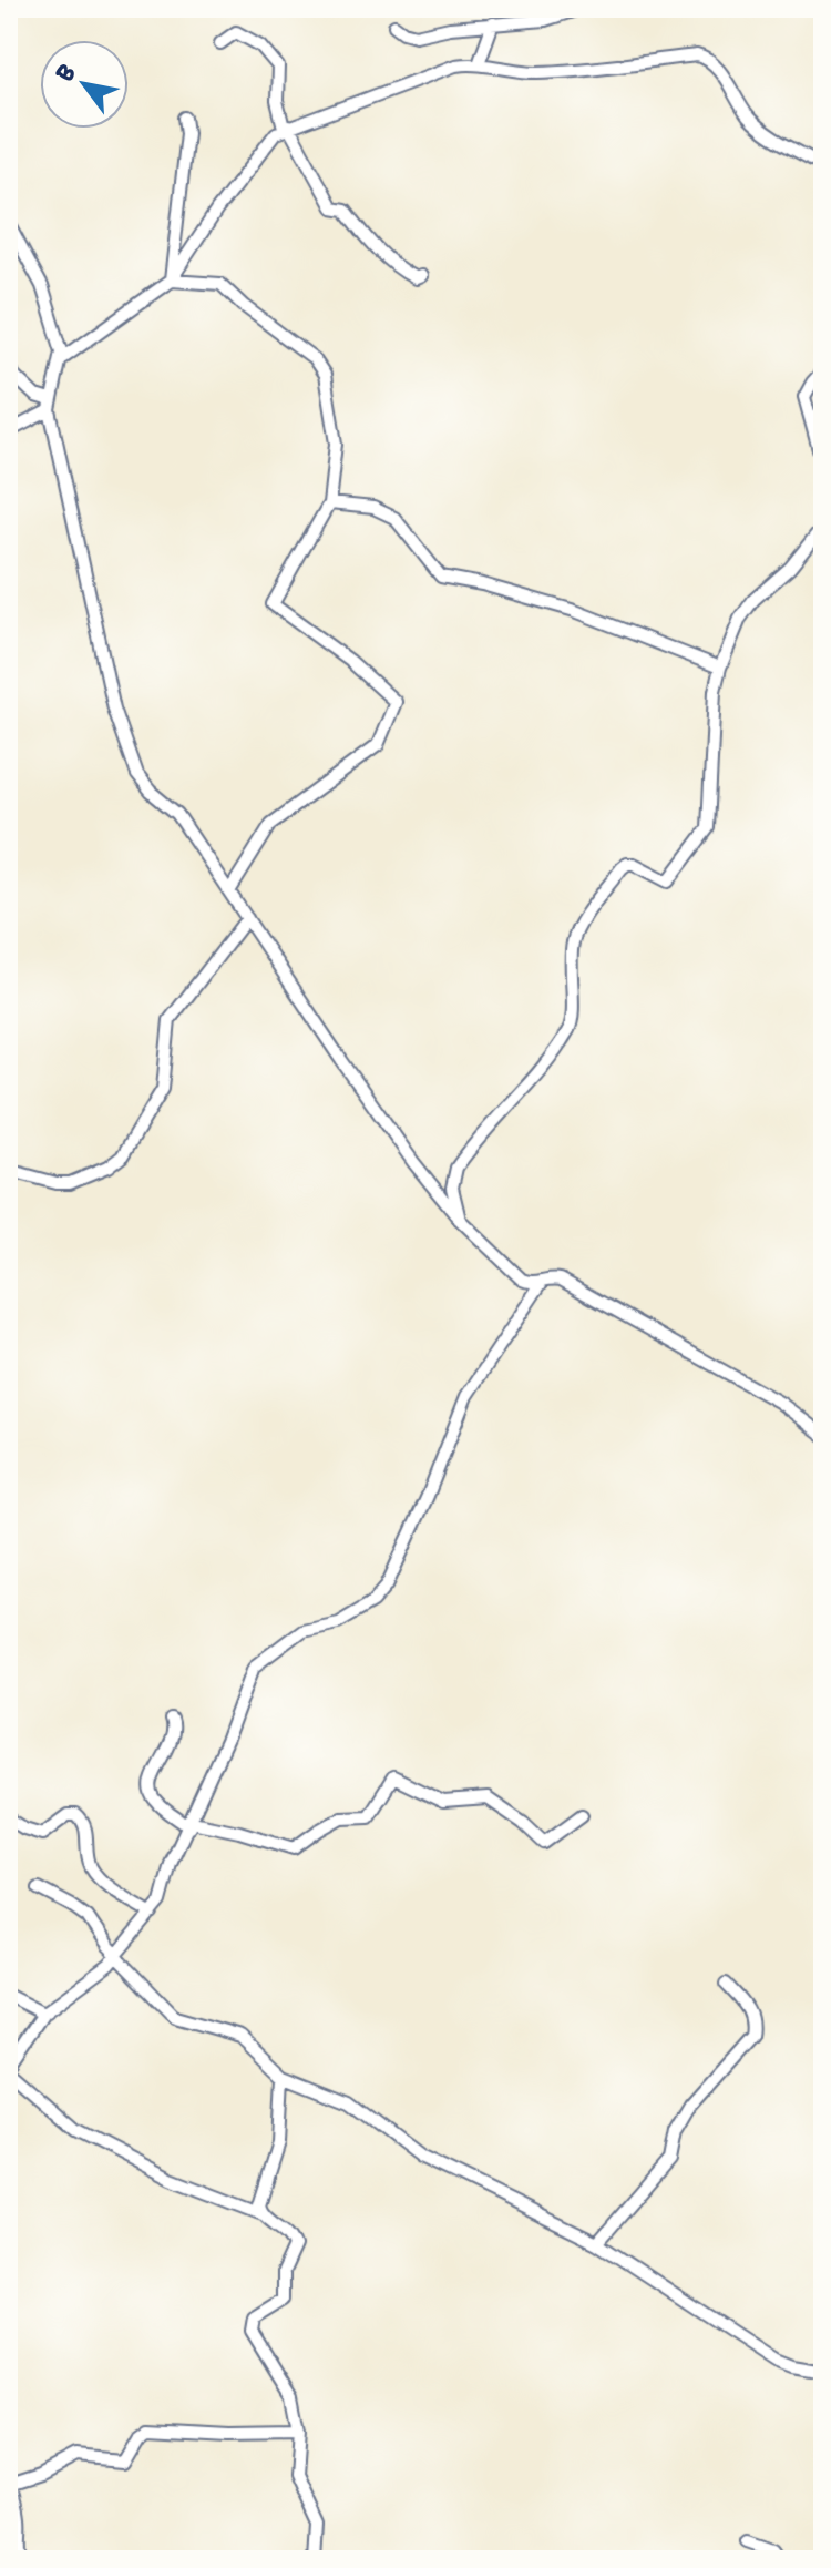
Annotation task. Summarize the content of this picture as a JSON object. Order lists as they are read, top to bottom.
{
  "north": "top left"
}
